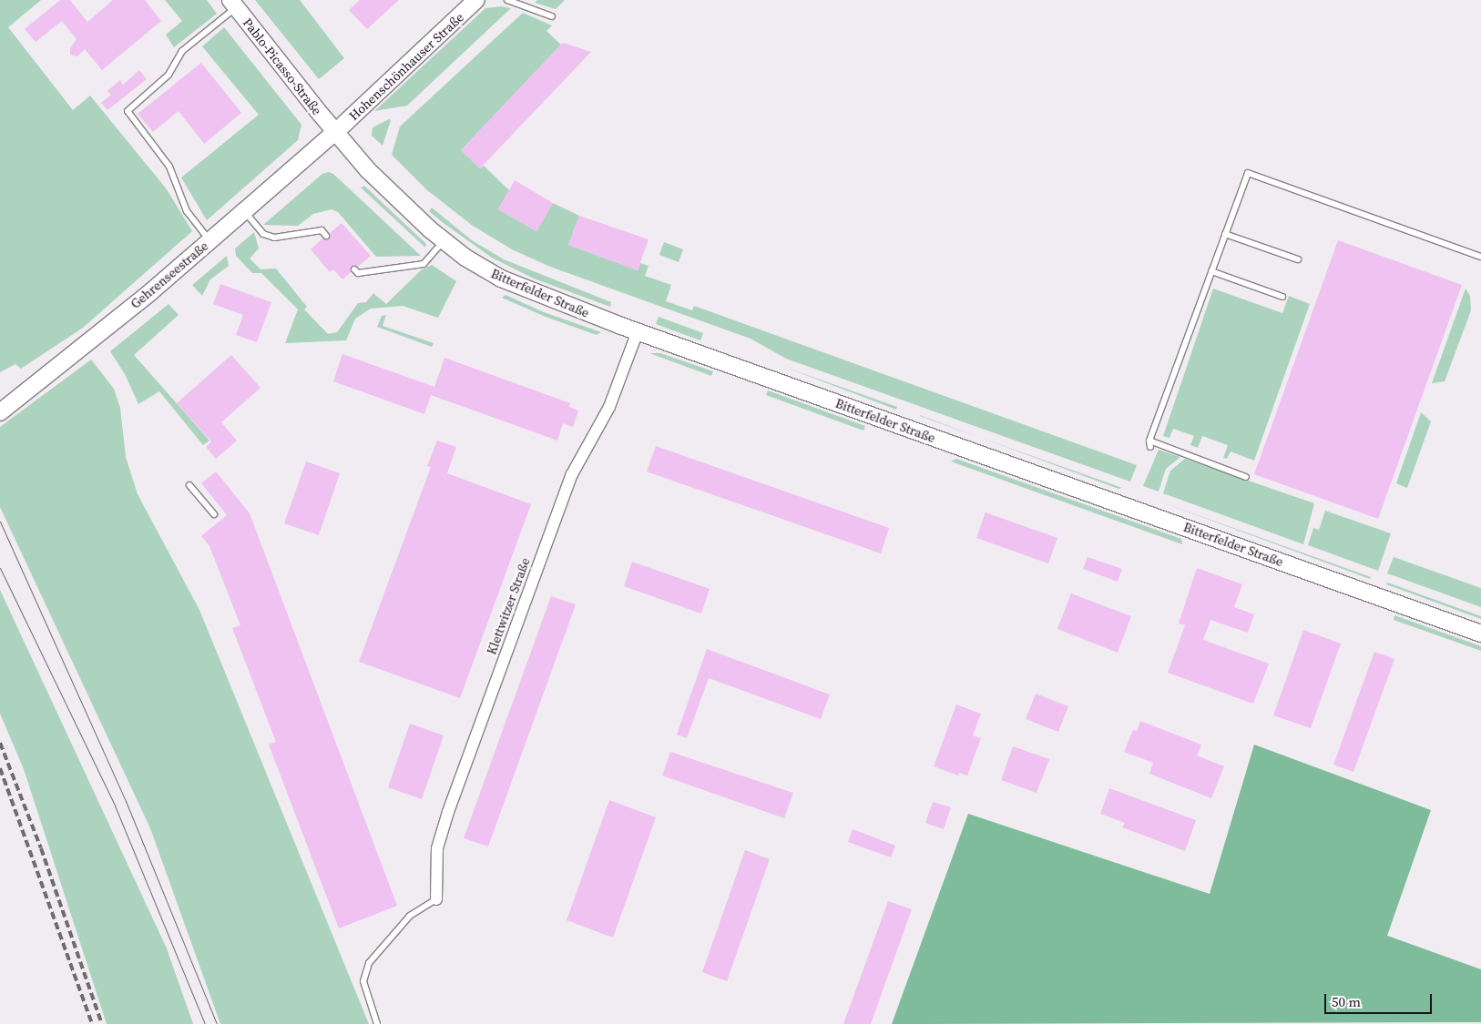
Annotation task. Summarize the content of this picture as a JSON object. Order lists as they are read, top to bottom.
{
  "streets": {
    "main road": [
      "Pablo-Picasso-Straße",
      "Hohenschönhauser Straße",
      "Gehrenseestraße",
      "Bitterfelder Straße"
    ],
    "street": ["Klettwitzer Straße"]
  },
  "crossings": [
    ["Pablo-Picasso-Straße", "Hohenschönhauser Straße"],
    ["Pablo-Picasso-Straße", "Gehrenseestraße"],
    ["Pablo-Picasso-Straße", "Bitterfelder Straße"],
    ["Hohenschönhauser Straße", "Gehrenseestraße"],
    ["Hohenschönhauser Straße", "Bitterfelder Straße"],
    ["Gehrenseestraße", "Bitterfelder Straße"],
    ["Bitterfelder Straße", "Klettwitzer Straße"]
  ],
  "scale_bar": "50 m"
}
